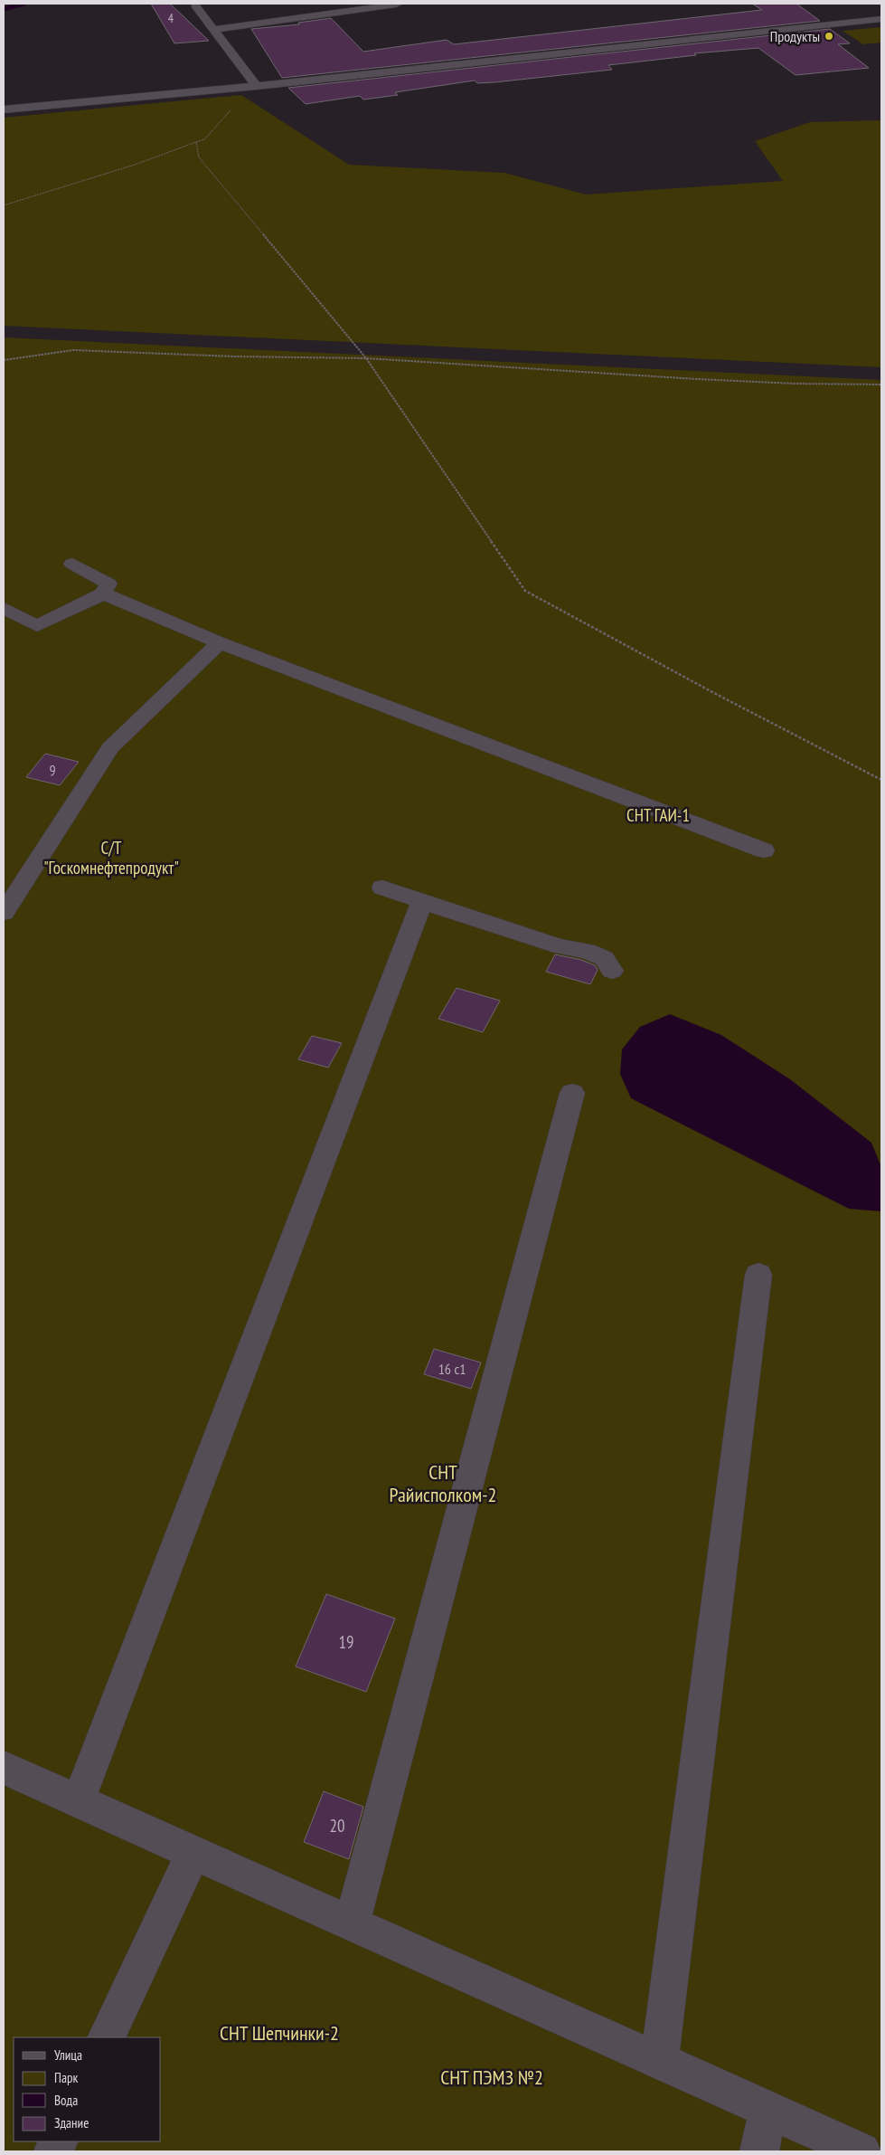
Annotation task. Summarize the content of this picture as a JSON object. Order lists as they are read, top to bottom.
{
  "parks": [
    "СНТ ГАИ-1",
    "С/Т \"Госкомнефтепродукт\"",
    "СНТ Райисполком-2",
    "СНТ Шепчинки-2",
    "СНТ ПЭМЗ №2"
  ],
  "places": ["Продукты"],
  "house_numbers": [
    "4",
    "9",
    "16 с1",
    "19",
    "20"
  ],
  "legend": [
    "Улица",
    "Парк",
    "Вода",
    "Здание"
  ]
}
